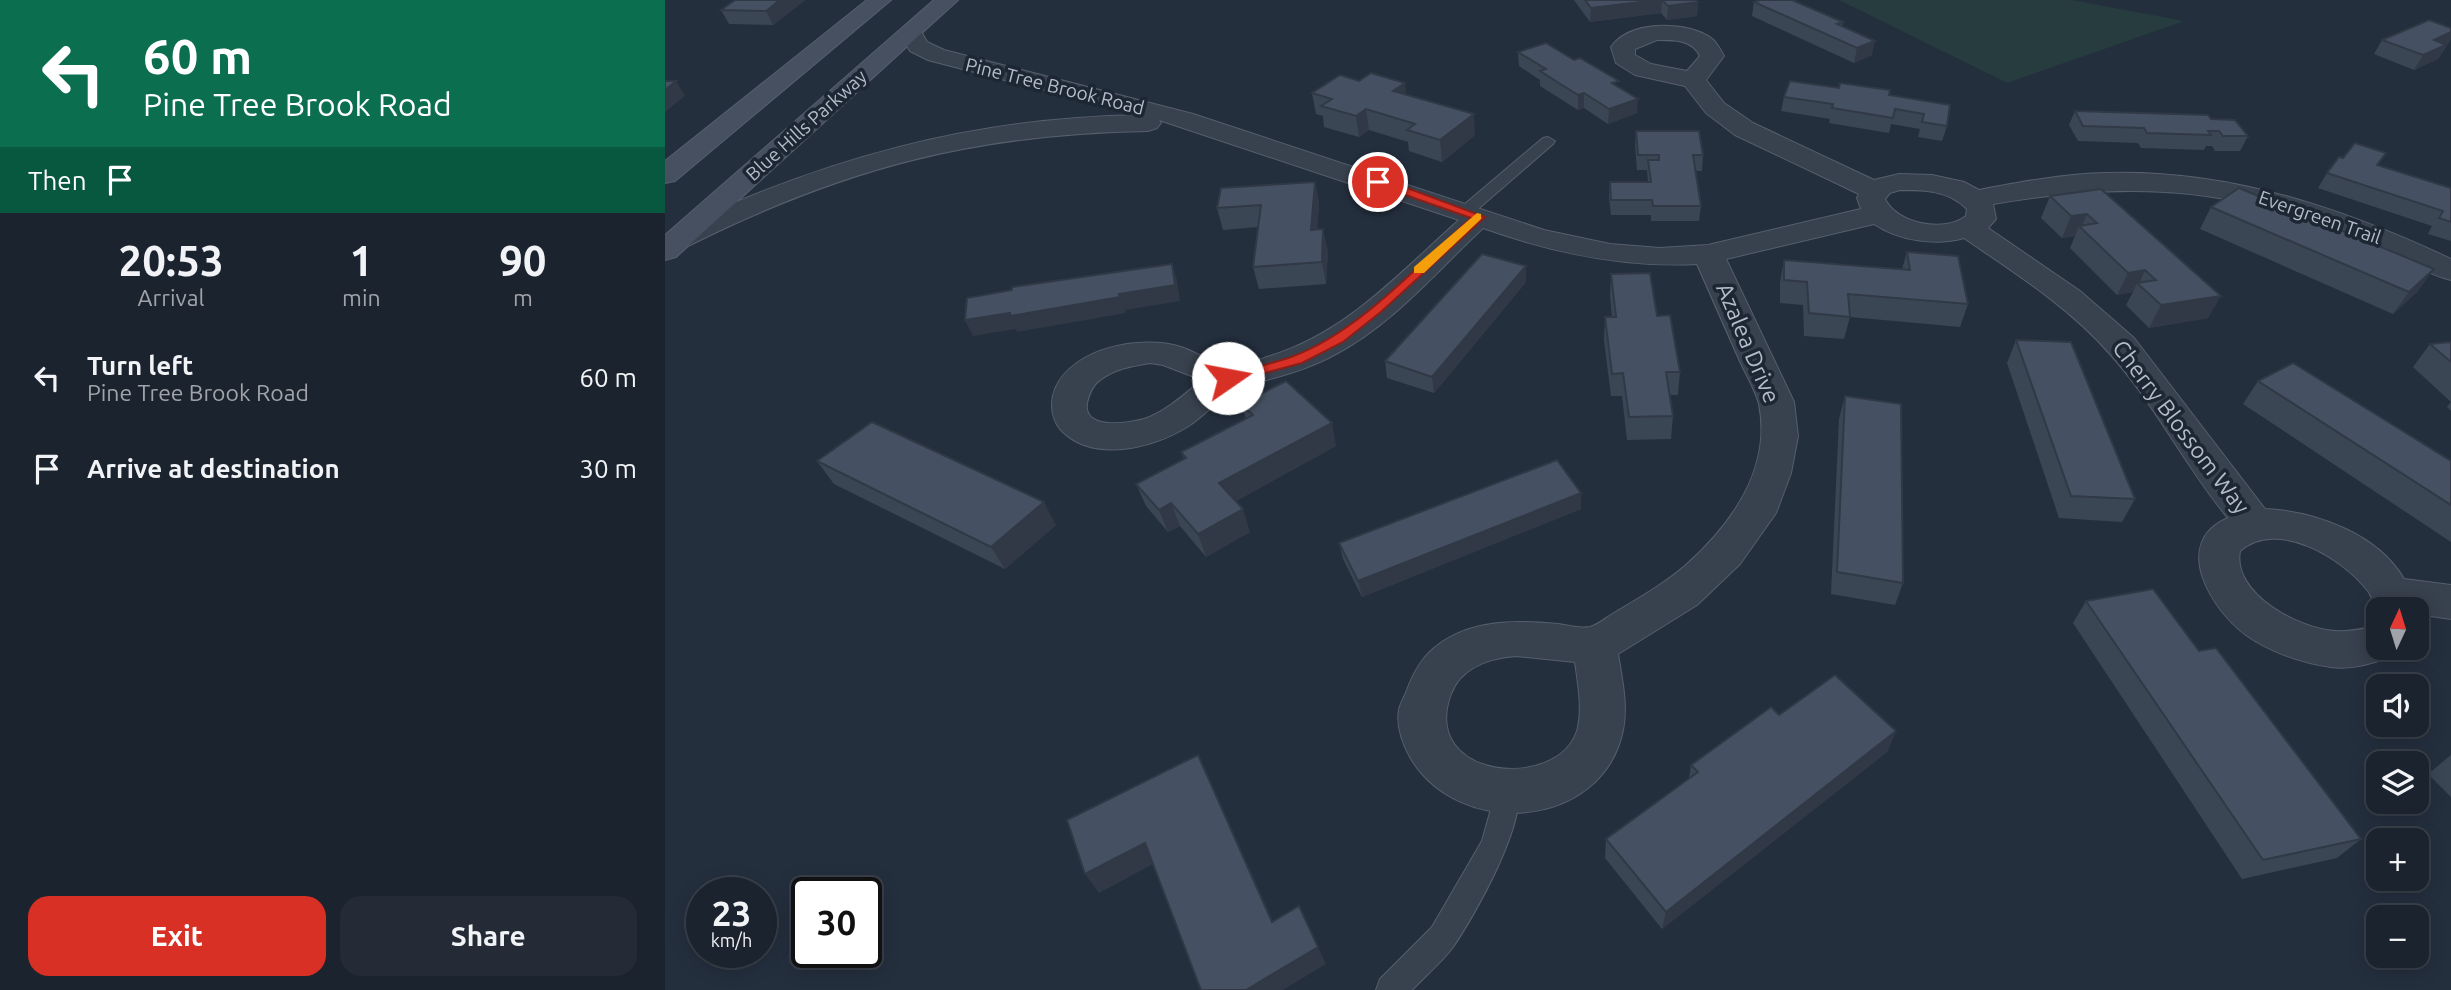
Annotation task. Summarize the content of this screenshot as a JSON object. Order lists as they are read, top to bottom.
{
  "streets": {
    "main road": ["Blue Hills Parkway"],
    "street": [
      "Pine Tree Brook Road",
      "Evergreen Trail",
      "Azalea Drive",
      "Cherry Blossom Way"
    ]
  },
  "crossings": [
    ["Pine Tree Brook Road", "Blue Hills Parkway"],
    ["Pine Tree Brook Road", "Evergreen Trail"],
    ["Pine Tree Brook Road", "Azalea Drive"],
    ["Pine Tree Brook Road", "Cherry Blossom Way"],
    ["Evergreen Trail", "Cherry Blossom Way"]
  ],
  "north": "top",
  "page": {
    "turn": ["60 m", "Pine Tree Brook Road"],
    "then": "Then",
    "eta": [
      "20:53",
      "Arrival",
      "1",
      "min",
      "90",
      "m"
    ],
    "list": [
      {
        "name": "Turn left",
        "note": "Pine Tree Brook Road",
        "value": "60 m"
      },
      {
        "name": "Arrive at destination",
        "value": "30 m"
      }
    ],
    "map_buttons": ["+", "−"],
    "speed": "23 km/h",
    "limit": "30",
    "buttons": ["Exit", "Share"]
  }
}
